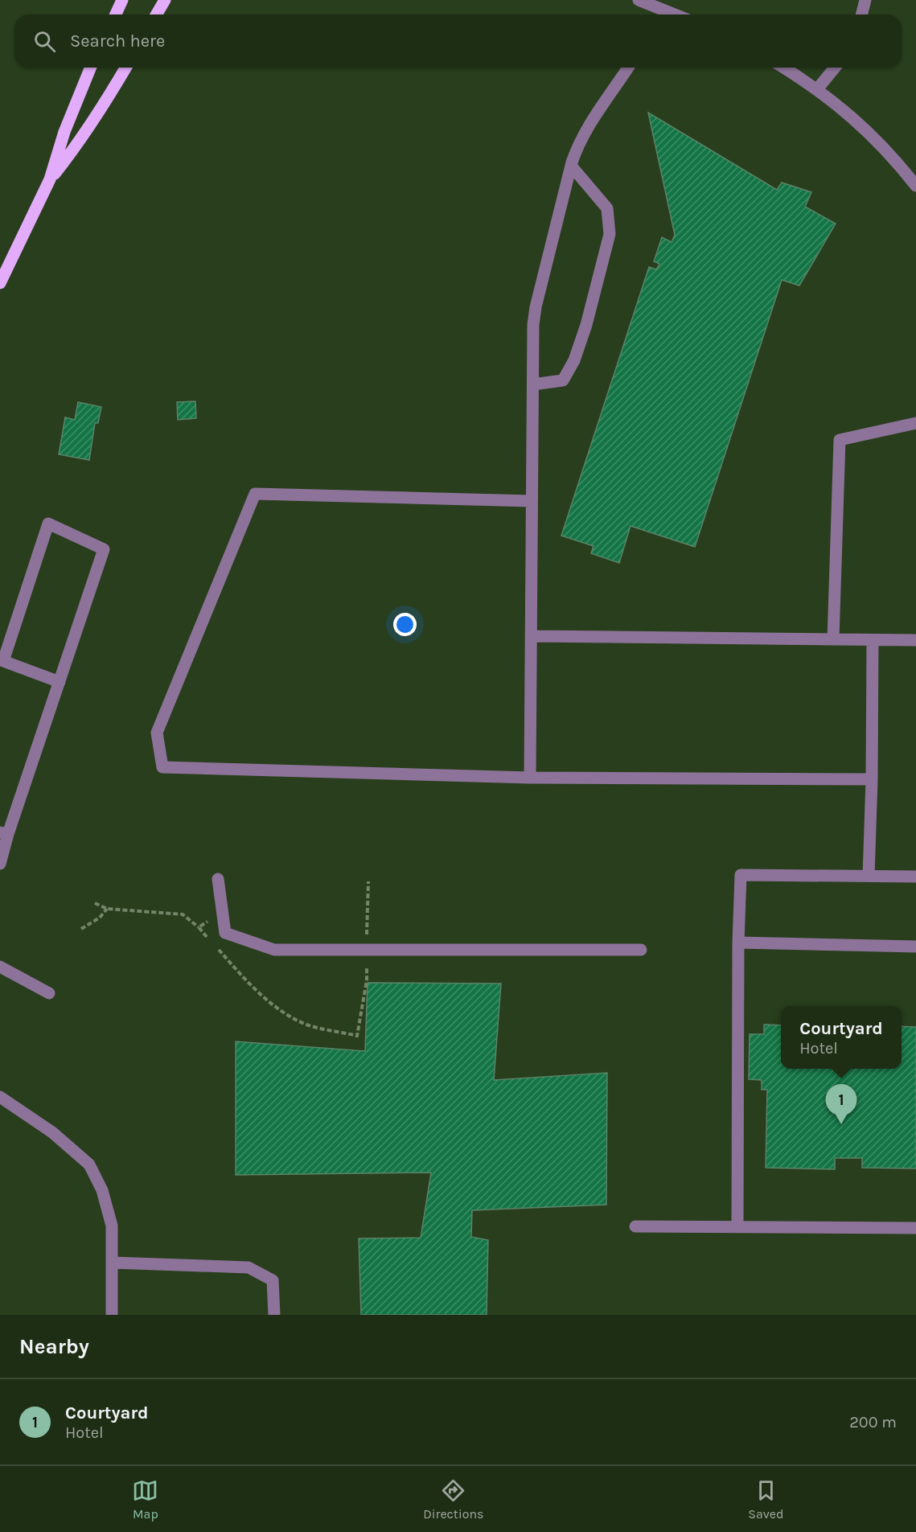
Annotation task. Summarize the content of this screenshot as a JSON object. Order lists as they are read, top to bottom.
{
  "page": {
    "search": "Search here",
    "popup": ["Courtyard", "Hotel"],
    "pins": "1",
    "heading": "Nearby",
    "list": [
      {
        "mark": "1",
        "name": "Courtyard",
        "note": "Hotel",
        "value": "200 m"
      }
    ],
    "nav": ["Map", "Directions", "Saved"]
  }
}
